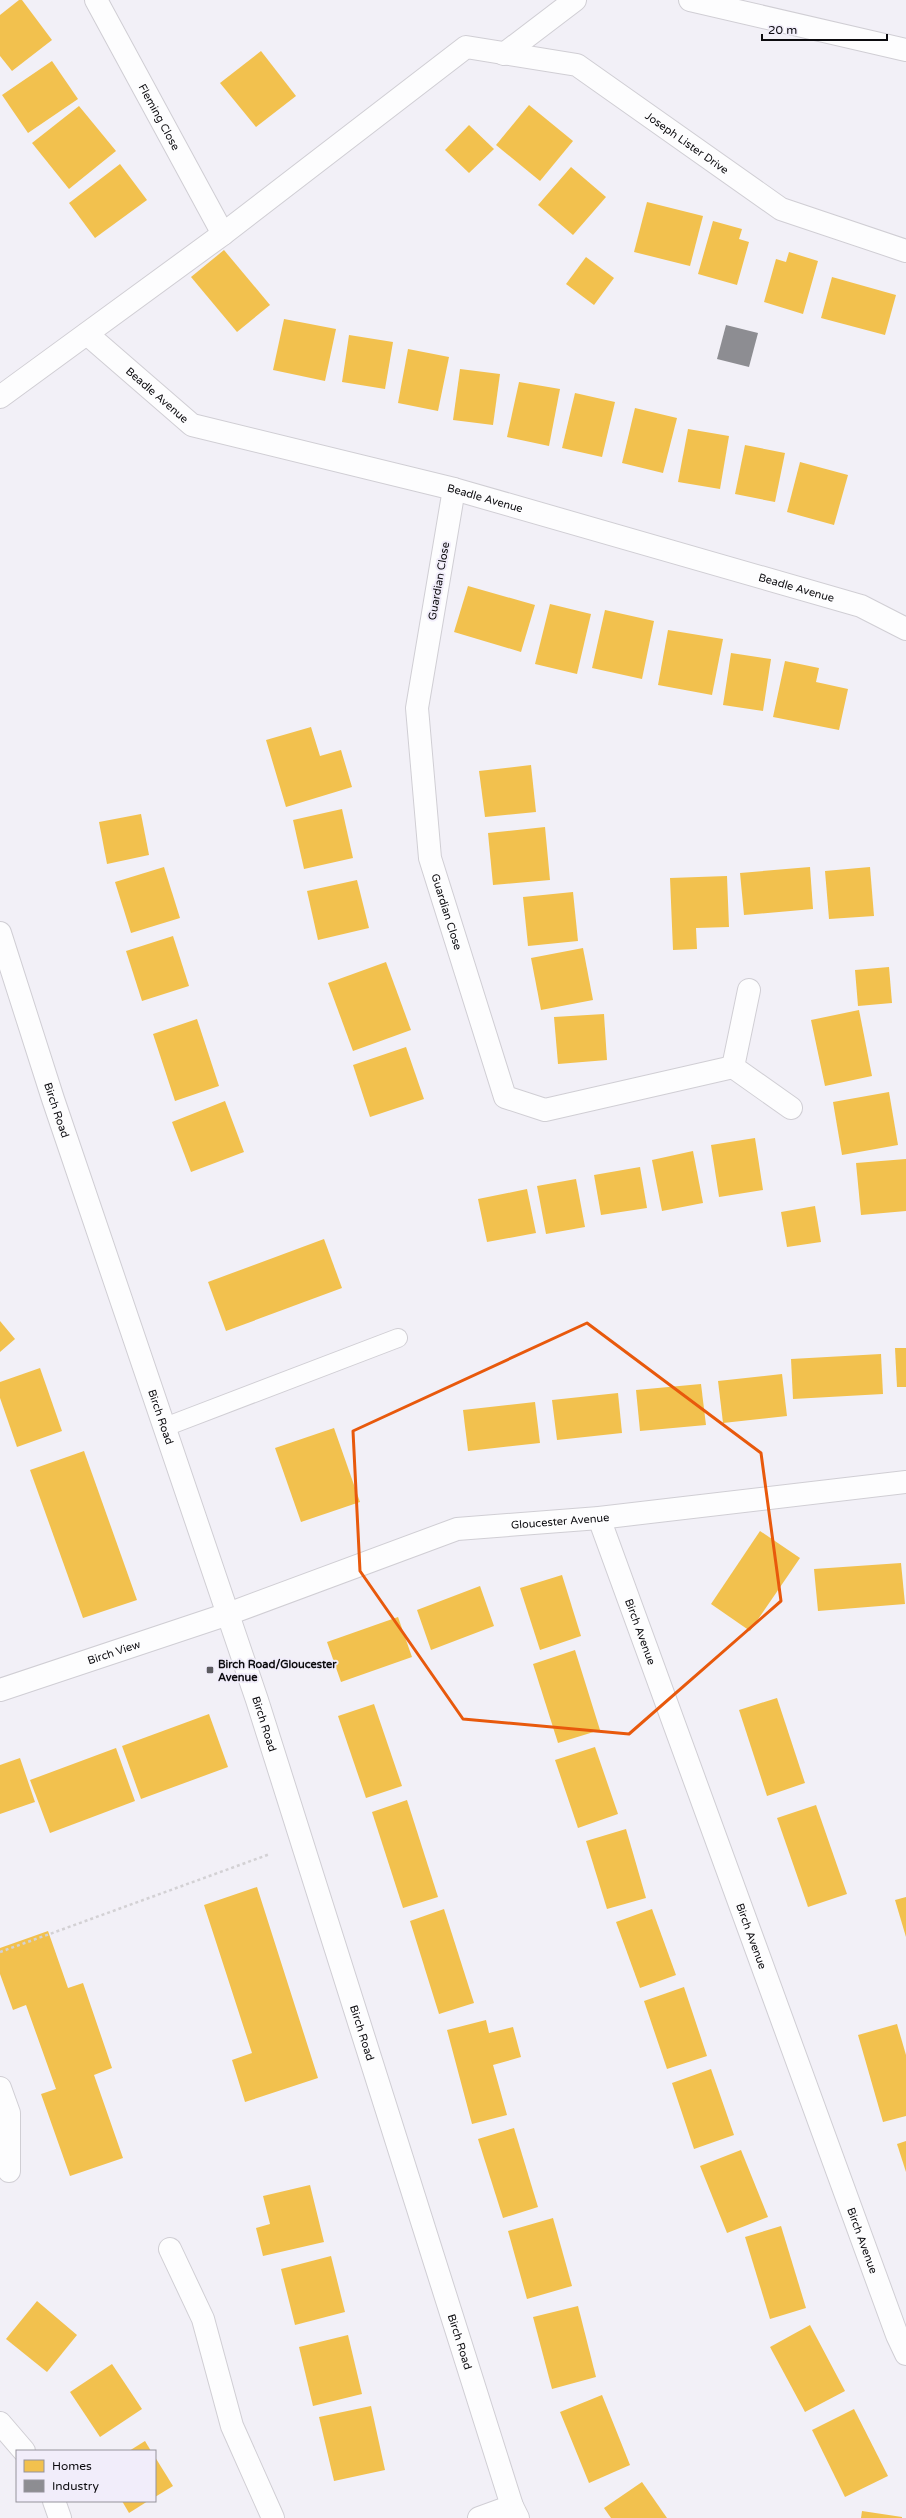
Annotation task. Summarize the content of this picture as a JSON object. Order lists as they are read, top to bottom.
{
  "streets": {
    "street": [
      "Fleming Close",
      "Joseph Lister Drive",
      "Beadle Avenue",
      "Guardian Close",
      "Birch Road",
      "Gloucester Avenue",
      "Birch Avenue",
      "Birch View"
    ]
  },
  "crossings": [
    ["Fleming Close", "Joseph Lister Drive"],
    ["Beadle Avenue", "Guardian Close"],
    ["Birch Road", "Gloucester Avenue"],
    ["Birch Road", "Birch View"],
    ["Gloucester Avenue", "Birch Avenue"],
    ["Gloucester Avenue", "Birch View"]
  ],
  "places": {
    "transit": ["Birch Road/Gloucester Avenue"]
  },
  "legend": ["Homes", "Industry"],
  "scale_bar": "20 m"
}
